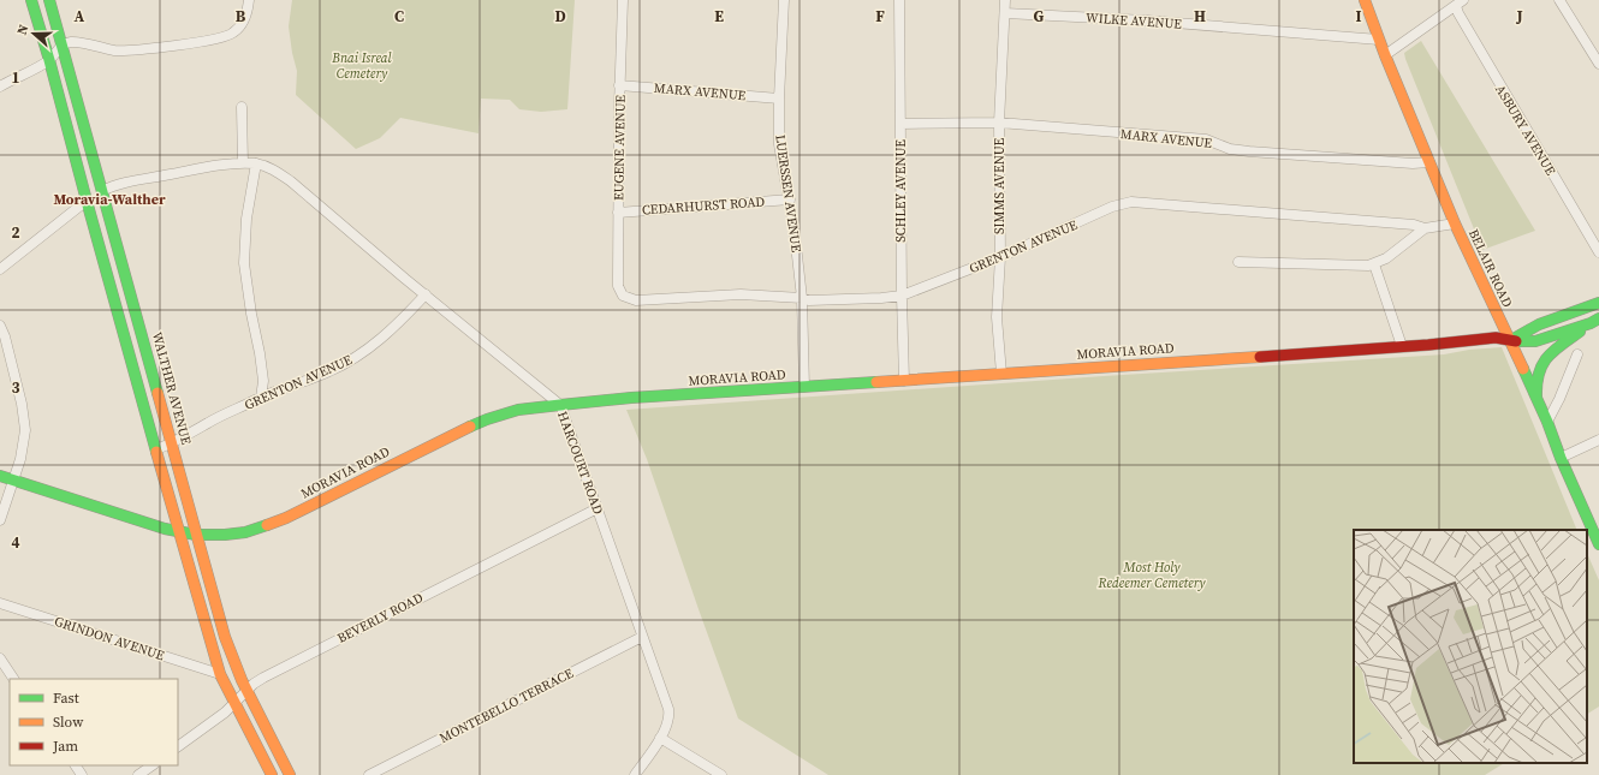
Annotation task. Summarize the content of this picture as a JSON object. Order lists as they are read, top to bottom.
{
  "streets": {
    "main road": ["BELAIR ROAD", "MORAVIA ROAD", "WALTHER AVENUE"],
    "street": [
      "WILKE AVENUE",
      "MARX AVENUE",
      "ASBURY AVENUE",
      "EUGENE AVENUE",
      "SIMMS AVENUE",
      "SCHLEY AVENUE",
      "LUERSSEN AVENUE",
      "CEDARHURST ROAD",
      "GRENTON AVENUE",
      "HARCOURT ROAD",
      "BEVERLY ROAD",
      "GRINDON AVENUE",
      "MONTEBELLO TERRACE"
    ]
  },
  "crossings": [
    ["WILKE AVENUE", "SIMMS AVENUE"],
    ["WILKE AVENUE", "BELAIR ROAD"],
    ["MARX AVENUE", "EUGENE AVENUE"],
    ["MARX AVENUE", "SIMMS AVENUE"],
    ["MARX AVENUE", "SCHLEY AVENUE"],
    ["MARX AVENUE", "LUERSSEN AVENUE"],
    ["MARX AVENUE", "BELAIR ROAD"],
    ["EUGENE AVENUE", "CEDARHURST ROAD"],
    ["EUGENE AVENUE", "GRENTON AVENUE"],
    ["SIMMS AVENUE", "GRENTON AVENUE"],
    ["SIMMS AVENUE", "MORAVIA ROAD"],
    ["SCHLEY AVENUE", "GRENTON AVENUE"],
    ["SCHLEY AVENUE", "MORAVIA ROAD"],
    ["LUERSSEN AVENUE", "CEDARHURST ROAD"],
    ["LUERSSEN AVENUE", "GRENTON AVENUE"],
    ["LUERSSEN AVENUE", "MORAVIA ROAD"],
    ["GRENTON AVENUE", "WALTHER AVENUE"],
    ["GRENTON AVENUE", "HARCOURT ROAD"],
    ["BELAIR ROAD", "MORAVIA ROAD"],
    ["MORAVIA ROAD", "WALTHER AVENUE"],
    ["MORAVIA ROAD", "HARCOURT ROAD"],
    ["WALTHER AVENUE", "BEVERLY ROAD"],
    ["HARCOURT ROAD", "BEVERLY ROAD"],
    ["HARCOURT ROAD", "MONTEBELLO TERRACE"]
  ],
  "districts": ["Moravia-Walther"],
  "parks": ["Bnai Isreal Cemetery", "Most Holy Redeemer Cemetery"],
  "legend": ["Fast", "Slow", "Jam"],
  "north": "left",
  "grid": {
    "columns": [
      "A",
      "B",
      "C",
      "D",
      "E",
      "F",
      "G",
      "H",
      "I",
      "J"
    ],
    "rows": [
      "1",
      "2",
      "3",
      "4"
    ]
  }
}
